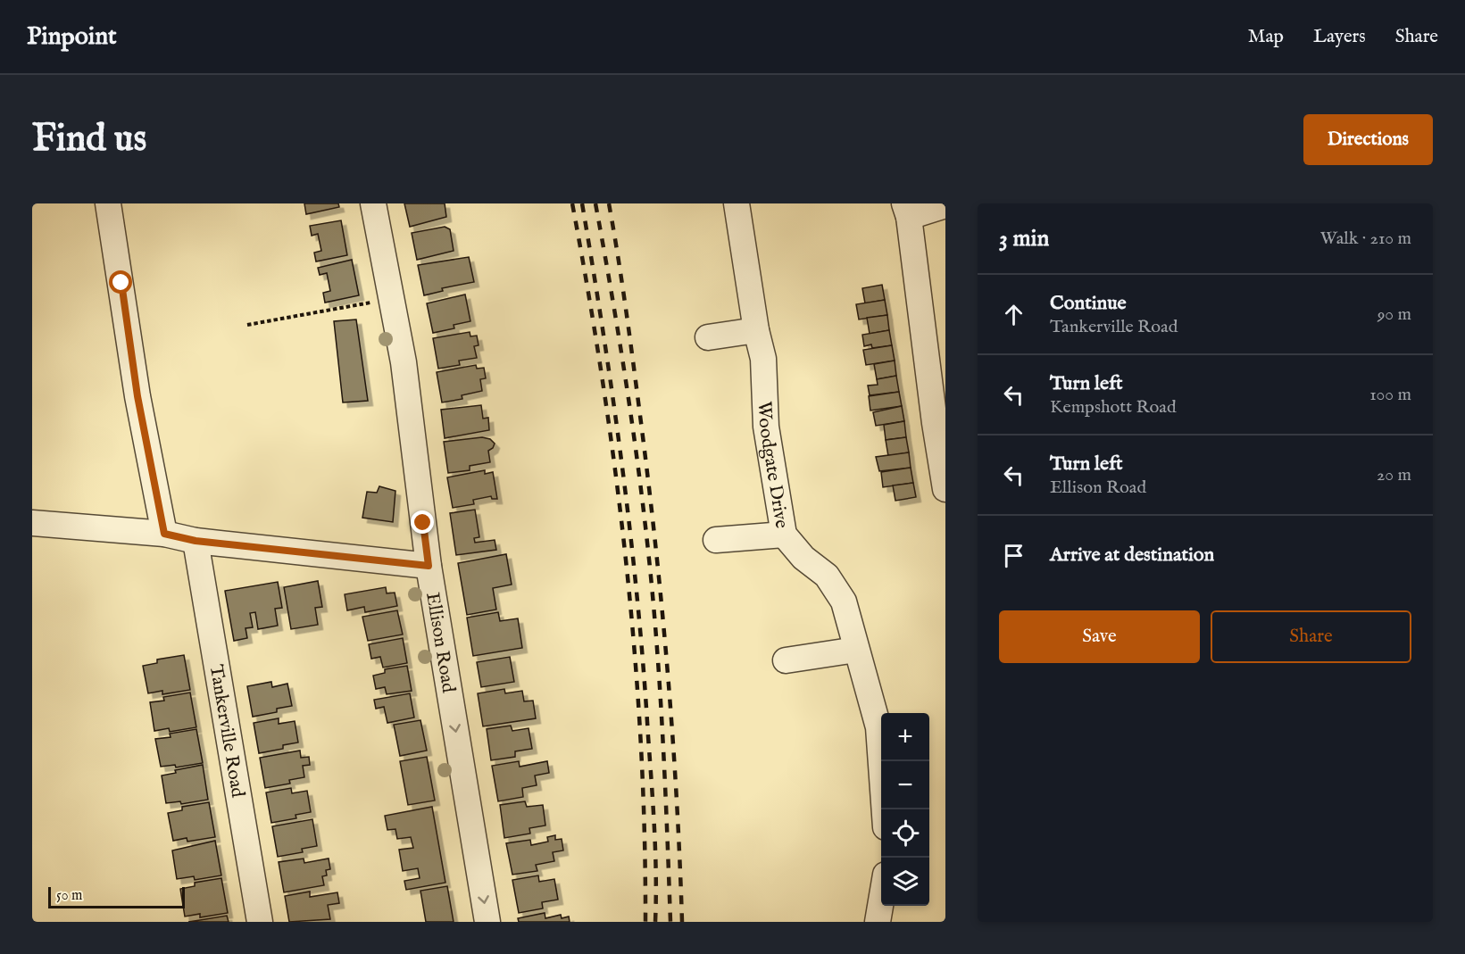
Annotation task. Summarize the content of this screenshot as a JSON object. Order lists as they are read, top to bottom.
{
  "streets": {
    "street": ["Woodgate Drive", "Ellison Road", "Tankerville Road"]
  },
  "one_way": ["Ellison Road"],
  "scale_bar": "50 m",
  "page": {
    "header": "Pinpoint",
    "nav": ["Map", "Layers", "Share"],
    "buttons": [
      "Directions",
      ["Save", "Share"]
    ],
    "title": "Find us",
    "heading": ["3 min", "Walk · 210 m"],
    "list": [
      ["Continue", "Tankerville Road", "90 m"],
      ["Turn left", "Kempshott Road", "100 m"],
      ["Turn left", "Ellison Road", "20 m"],
      "Arrive at destination"
    ],
    "map_buttons": ["+", "−"],
    "scale": "50 m"
  }
}
